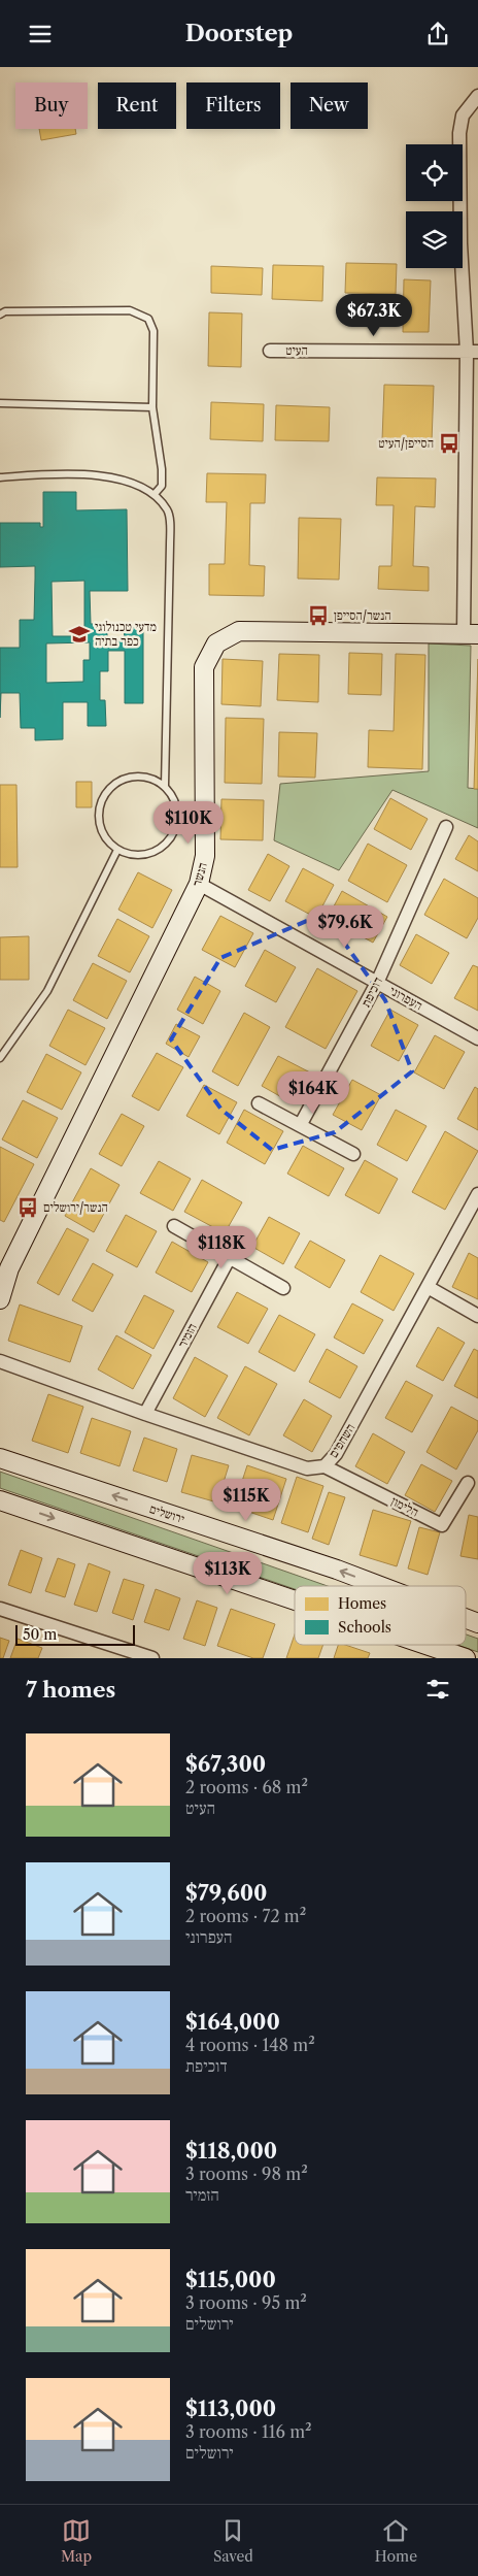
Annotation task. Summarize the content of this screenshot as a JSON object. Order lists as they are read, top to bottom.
{
  "streets": {
    "main road": ["הנשר", "ירושלים"],
    "street": [
      "העיט",
      "דוכיפת",
      "העפרוני",
      "הזמיר",
      "השחפים",
      "הלימון"
    ]
  },
  "crossings": [
    ["הנשר", "העפרוני"],
    ["דוכיפת", "העפרוני"],
    ["הזמיר", "השחפים"],
    ["השחפים", "הלימון"]
  ],
  "places": {
    "bus stop": ["הסייפן/העיט", "הנשר/הסייפן", "הנשר/ירושלים"],
    "school or university": ["מדעי טכנולוגי כפר בתיה"]
  },
  "legend": ["Homes", "Schools"],
  "scale_bar": "50 m",
  "page": {
    "header": "Doorstep",
    "chip": [
      "Buy",
      "Rent",
      "Filters",
      "New"
    ],
    "price": [
      "$67.3K",
      "$110K",
      "$79.6K",
      "$164K",
      "$118K",
      "$115K",
      "$113K"
    ],
    "scale": "50 m",
    "heading": "7 homes",
    "list": [
      {
        "name": "$67,300",
        "note": "2 rooms · 68 m² · העיט"
      },
      {
        "name": "$79,600",
        "note": "2 rooms · 72 m² · העפרוני"
      },
      {
        "name": "$164,000",
        "note": "4 rooms · 148 m² · דוכיפת"
      },
      {
        "name": "$118,000",
        "note": "3 rooms · 98 m² · הזמיר"
      },
      {
        "name": "$115,000",
        "note": "3 rooms · 95 m² · ירושלים"
      },
      {
        "name": "$113,000",
        "note": "3 rooms · 116 m² · ירושלים"
      }
    ],
    "tabs": ["Map", "Saved", "Home"]
  }
}
